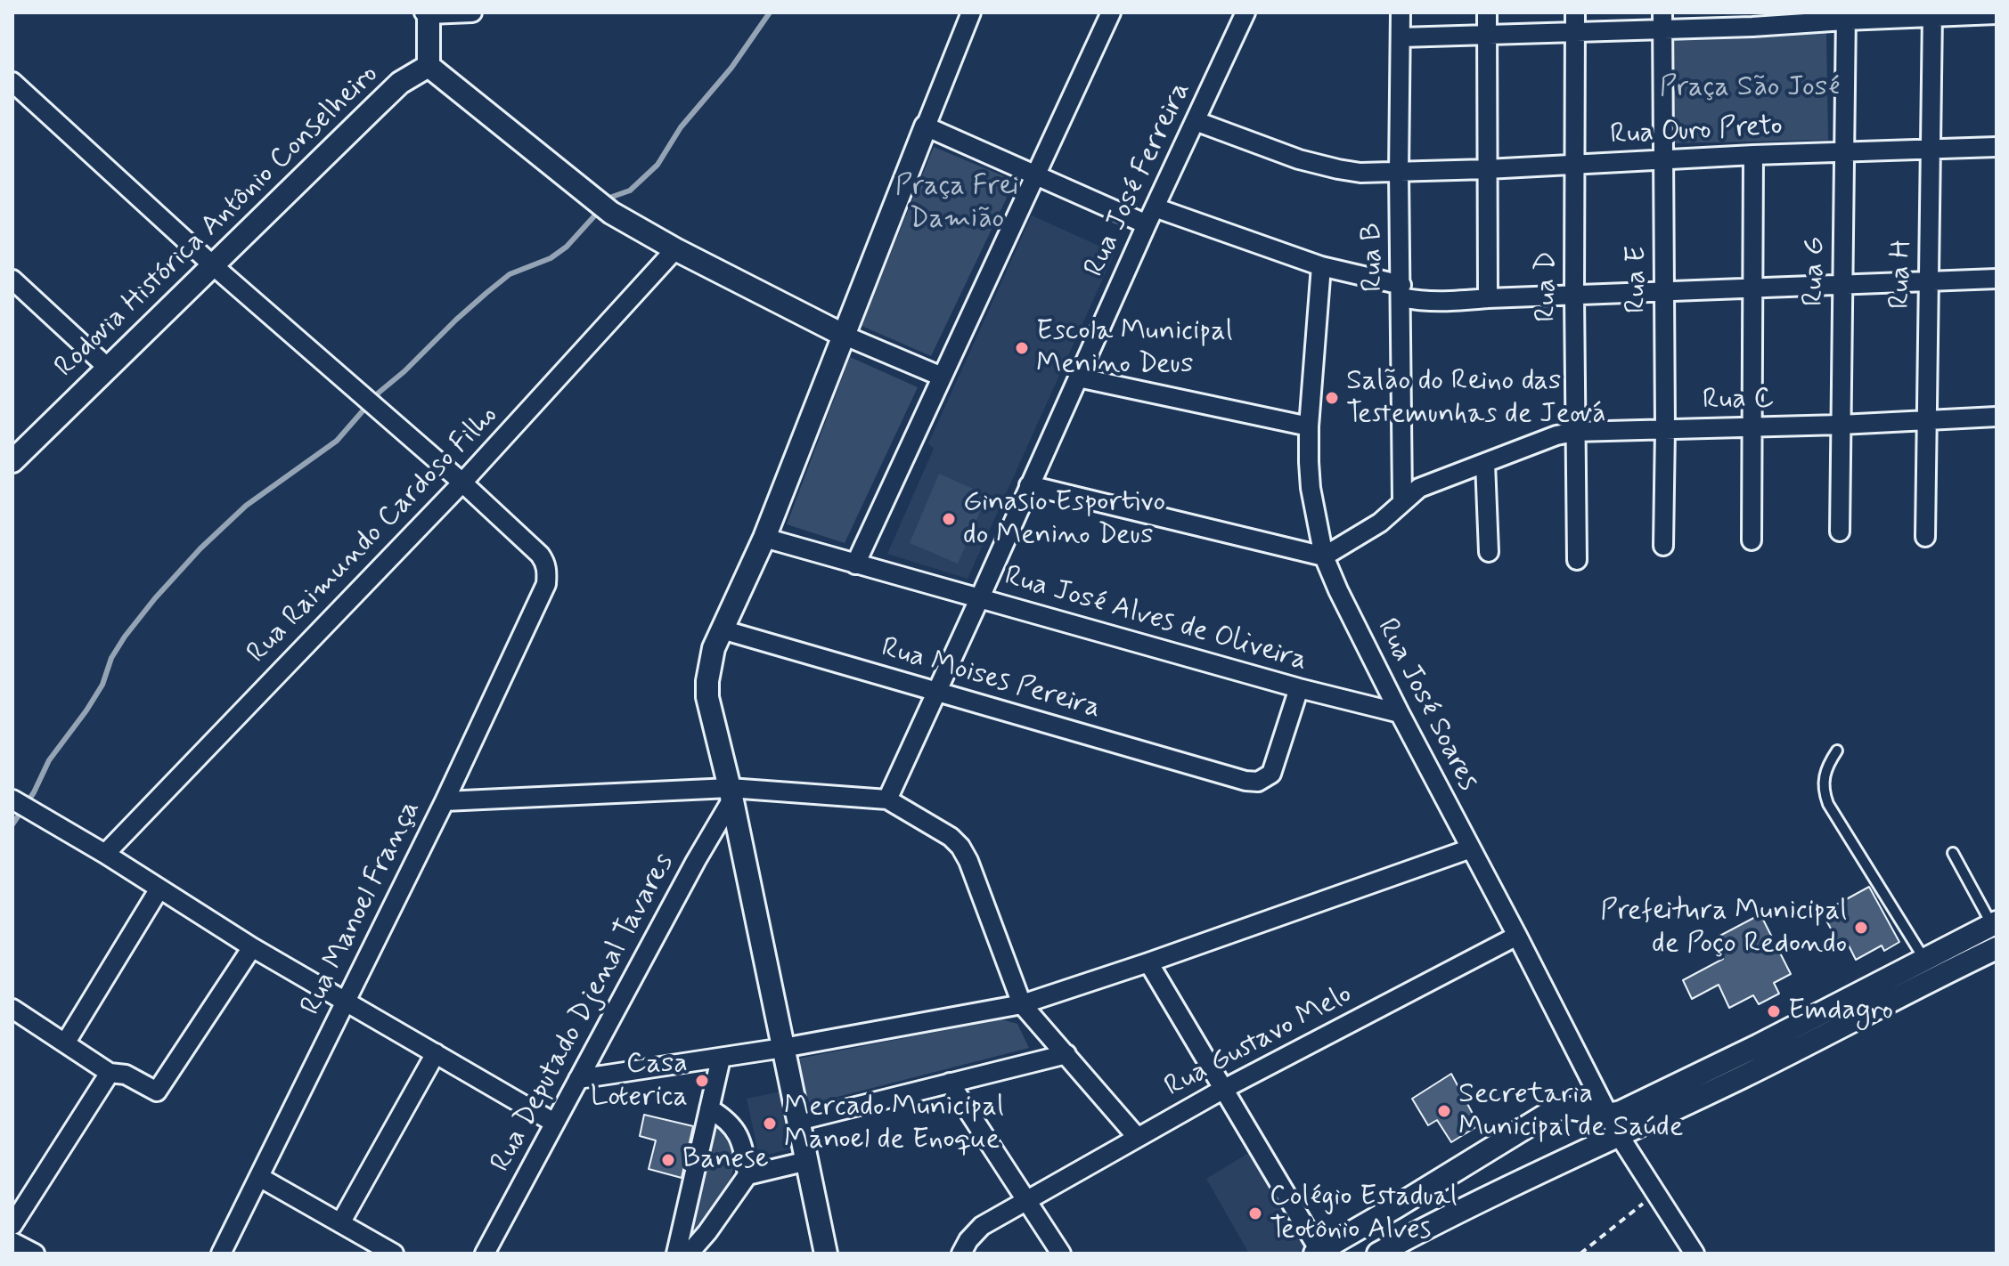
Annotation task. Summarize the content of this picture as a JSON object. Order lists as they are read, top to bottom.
{
  "streets": {
    "street": [
      "Rua Ouro Preto",
      "Rua José Ferreira",
      "Rodovia Histórica Antônio Conselheiro",
      "Rua B",
      "Rua G",
      "Rua H",
      "Rua E",
      "Rua D",
      "Rua C",
      "Rua Raimundo Cardoso Filho",
      "Rua José Alves de Oliveira",
      "Rua Moises Pereira",
      "Rua José Soares",
      "Rua Manoel França",
      "Rua Deputado Djenal Tavares",
      "Rua Gustavo Melo"
    ]
  },
  "crossings": [
    ["Rua Ouro Preto", "Rua José Ferreira"],
    ["Rua Ouro Preto", "Rua B"],
    ["Rua Ouro Preto", "Rua G"],
    ["Rua Ouro Preto", "Rua H"],
    ["Rua Ouro Preto", "Rua E"],
    ["Rua Ouro Preto", "Rua D"],
    ["Rua José Ferreira", "Rua José Alves de Oliveira"],
    ["Rua José Ferreira", "Rua Moises Pereira"],
    ["Rua B", "Rua C"],
    ["Rua G", "Rua C"],
    ["Rua H", "Rua C"],
    ["Rua E", "Rua C"],
    ["Rua D", "Rua C"],
    ["Rua C", "Rua José Soares"],
    ["Rua Raimundo Cardoso Filho", "Rua Manoel França"],
    ["Rua José Alves de Oliveira", "Rua Moises Pereira"],
    ["Rua José Alves de Oliveira", "Rua José Soares"],
    ["Rua José Soares", "Rua Gustavo Melo"]
  ],
  "parks": ["Praça São José", "Praça Frei Damião"],
  "places": [
    "Escola Municipal Menino Deus",
    "Salão do Reino das Testemunhas de Jeová",
    "Ginasio Esportivo do Menino Deus",
    "Prefeitura Municipal de Poço Redondo",
    "Emdagro",
    "Casa Loterica",
    "Secretaria Municipal de Saúde",
    "Mercado Municipal Manoel de Enoque",
    "Banese",
    "Colégio Estadual Teotônio Alves"
  ]
}
